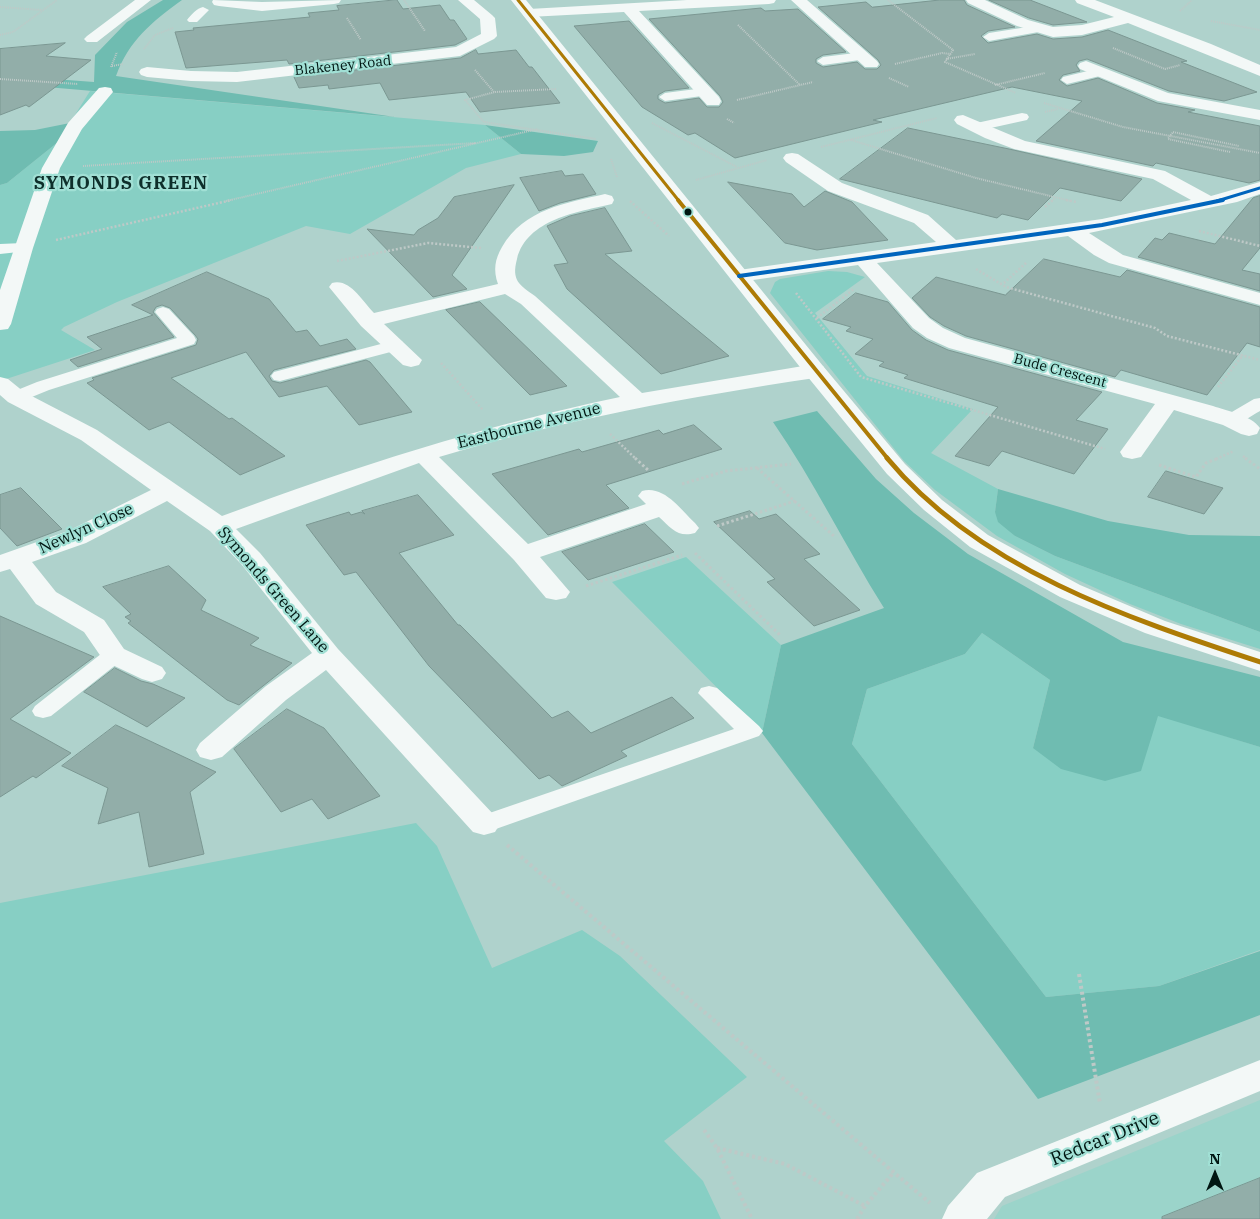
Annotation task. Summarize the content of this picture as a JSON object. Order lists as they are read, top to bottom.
{
  "streets": {
    "street": [
      "Blakeney Road",
      "Bude Crescent",
      "Eastbourne Avenue",
      "Newlyn Close",
      "Symonds Green Lane",
      "Redcar Drive"
    ]
  },
  "crossings": [
    ["Eastbourne Avenue", "Symonds Green Lane"],
    ["Newlyn Close", "Symonds Green Lane"]
  ],
  "districts": ["SYMONDS GREEN"],
  "north": "top"
}
